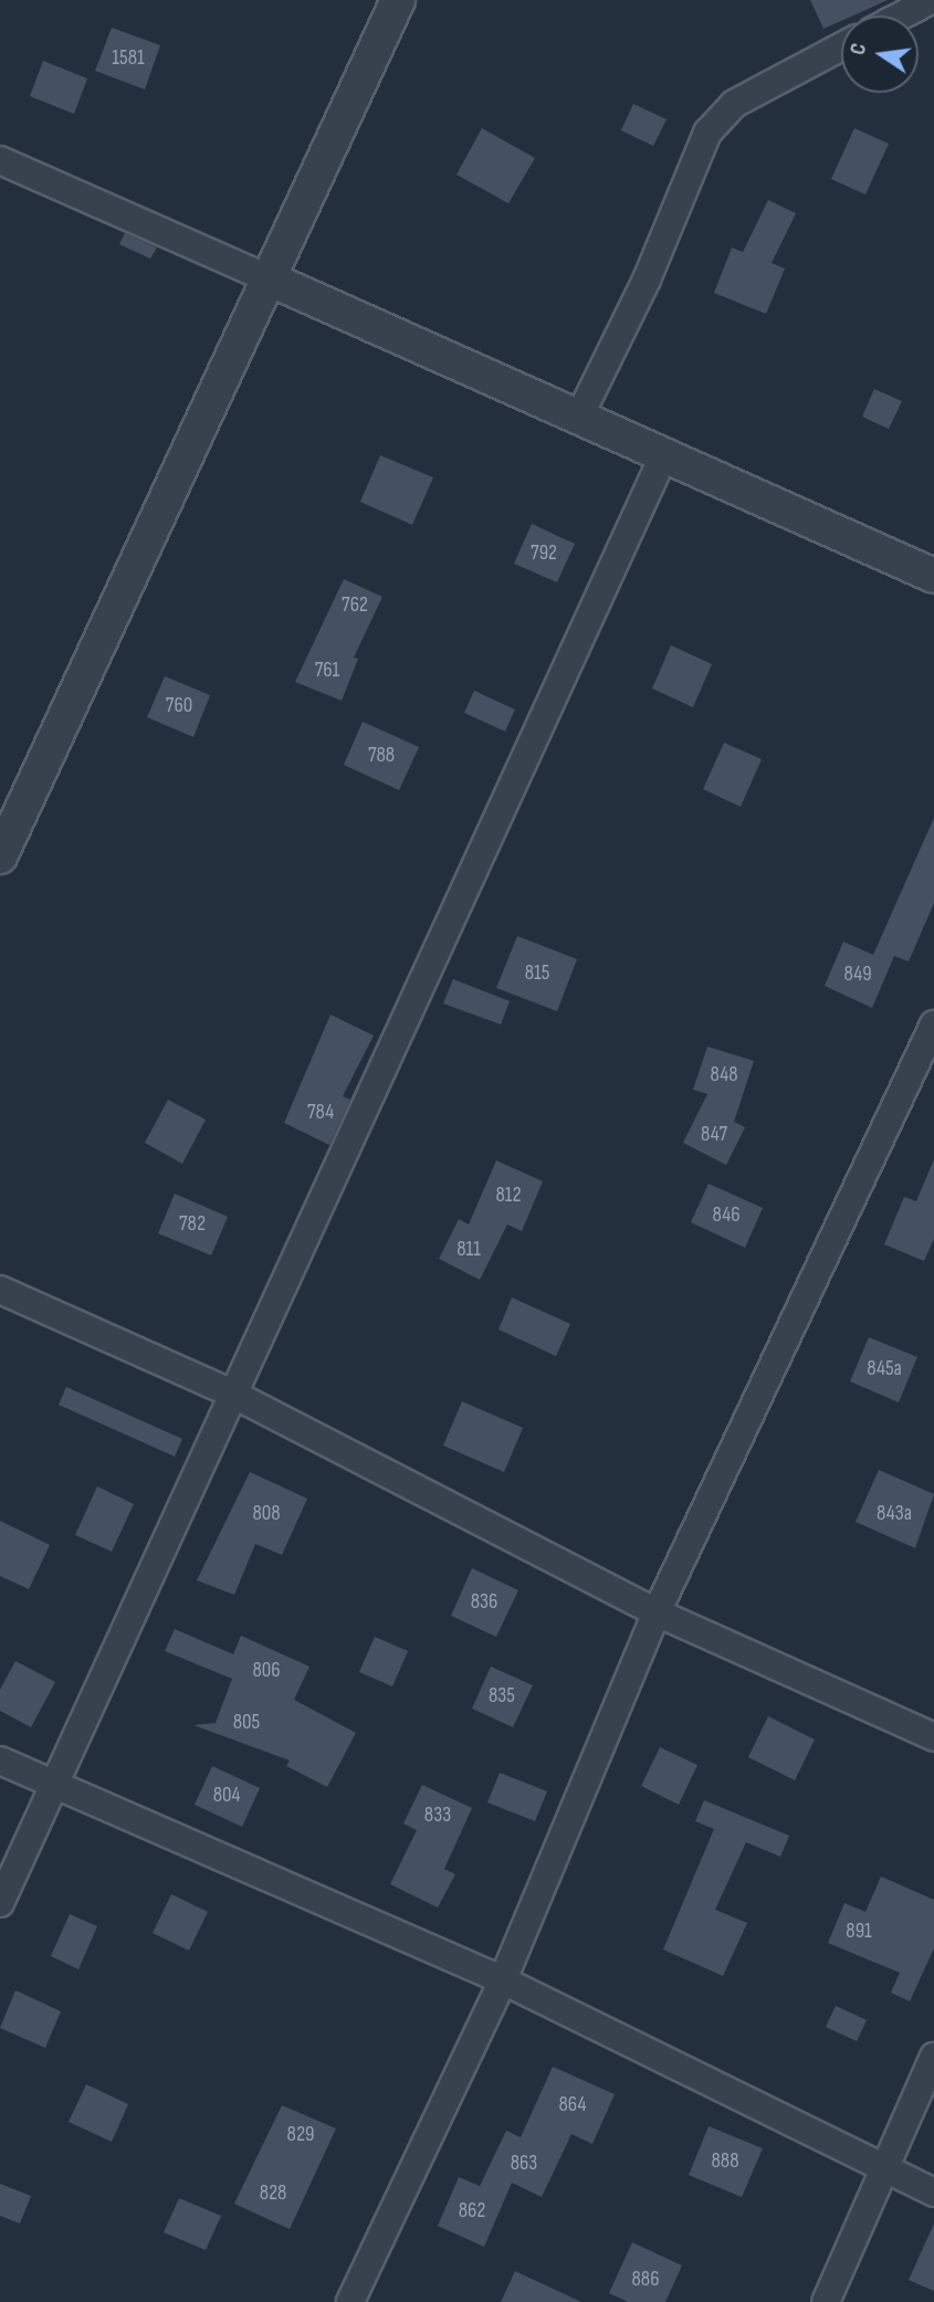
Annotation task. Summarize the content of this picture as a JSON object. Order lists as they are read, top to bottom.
{
  "house_numbers": [
    "1581",
    "792",
    "762",
    "761",
    "760",
    "788",
    "815",
    "849",
    "848",
    "784",
    "847",
    "812",
    "846",
    "782",
    "811",
    "845а",
    "808",
    "843а",
    "836",
    "806",
    "835",
    "805",
    "804",
    "833",
    "891",
    "864",
    "829",
    "888",
    "863",
    "828",
    "862",
    "886"
  ],
  "north": "left"
}
